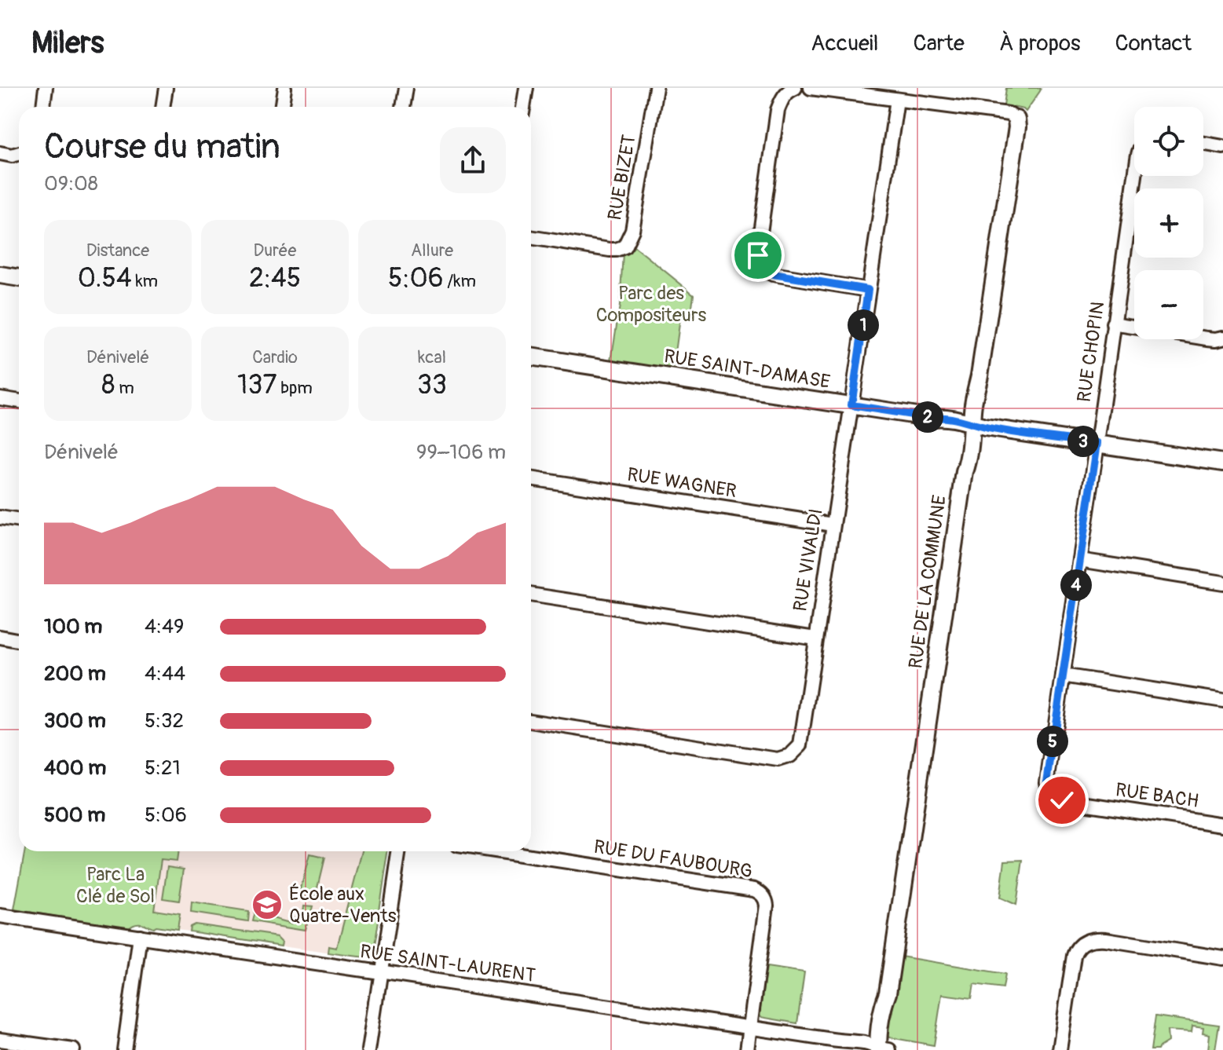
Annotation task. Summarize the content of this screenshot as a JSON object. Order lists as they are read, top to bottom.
{
  "streets": {
    "street": [
      "RUE BIZET",
      "RUE CHOPIN",
      "RUE SAINT-DAMASE",
      "RUE WAGNER",
      "RUE VIVALDI",
      "RUE DE LA COMMUNE",
      "RUE BACH",
      "RUE DU FAUBOURG",
      "RUE SAINT-LAURENT"
    ]
  },
  "crossings": [
    ["RUE CHOPIN", "RUE SAINT-DAMASE"],
    ["RUE CHOPIN", "RUE BACH"],
    ["RUE SAINT-DAMASE", "RUE VIVALDI"],
    ["RUE SAINT-DAMASE", "RUE DE LA COMMUNE"],
    ["RUE WAGNER", "RUE VIVALDI"],
    ["RUE DE LA COMMUNE", "RUE SAINT-LAURENT"],
    ["RUE DU FAUBOURG", "RUE SAINT-LAURENT"]
  ],
  "parks": ["Parc des Compositeurs", "Parc La Clé de Sol"],
  "places": {
    "school or university": ["École aux Quatre-Vents"]
  },
  "page": {
    "header": "Milers",
    "nav": [
      "Accueil",
      "Carte",
      "À propos",
      "Contact"
    ],
    "map_buttons": ["+", "−"],
    "heading": ["Course du matin", "09:08"],
    "stats": [
      ["Distance", "0.54 km"],
      ["Durée", "2:45"],
      ["Allure", "5:06 /km"],
      ["Dénivelé", "8 m"],
      ["Cardio", "137 bpm"],
      ["kcal", "33"]
    ],
    "pins": [
      "1",
      "2",
      "3",
      "4",
      "5"
    ],
    "chart": ["Dénivelé", "99–106 m"],
    "list": [
      {
        "name": "100 m",
        "note": "4:49"
      },
      {
        "name": "200 m",
        "note": "4:44"
      },
      {
        "name": "300 m",
        "note": "5:32"
      },
      {
        "name": "400 m",
        "note": "5:21"
      },
      {
        "name": "500 m",
        "note": "5:06"
      }
    ]
  }
}
